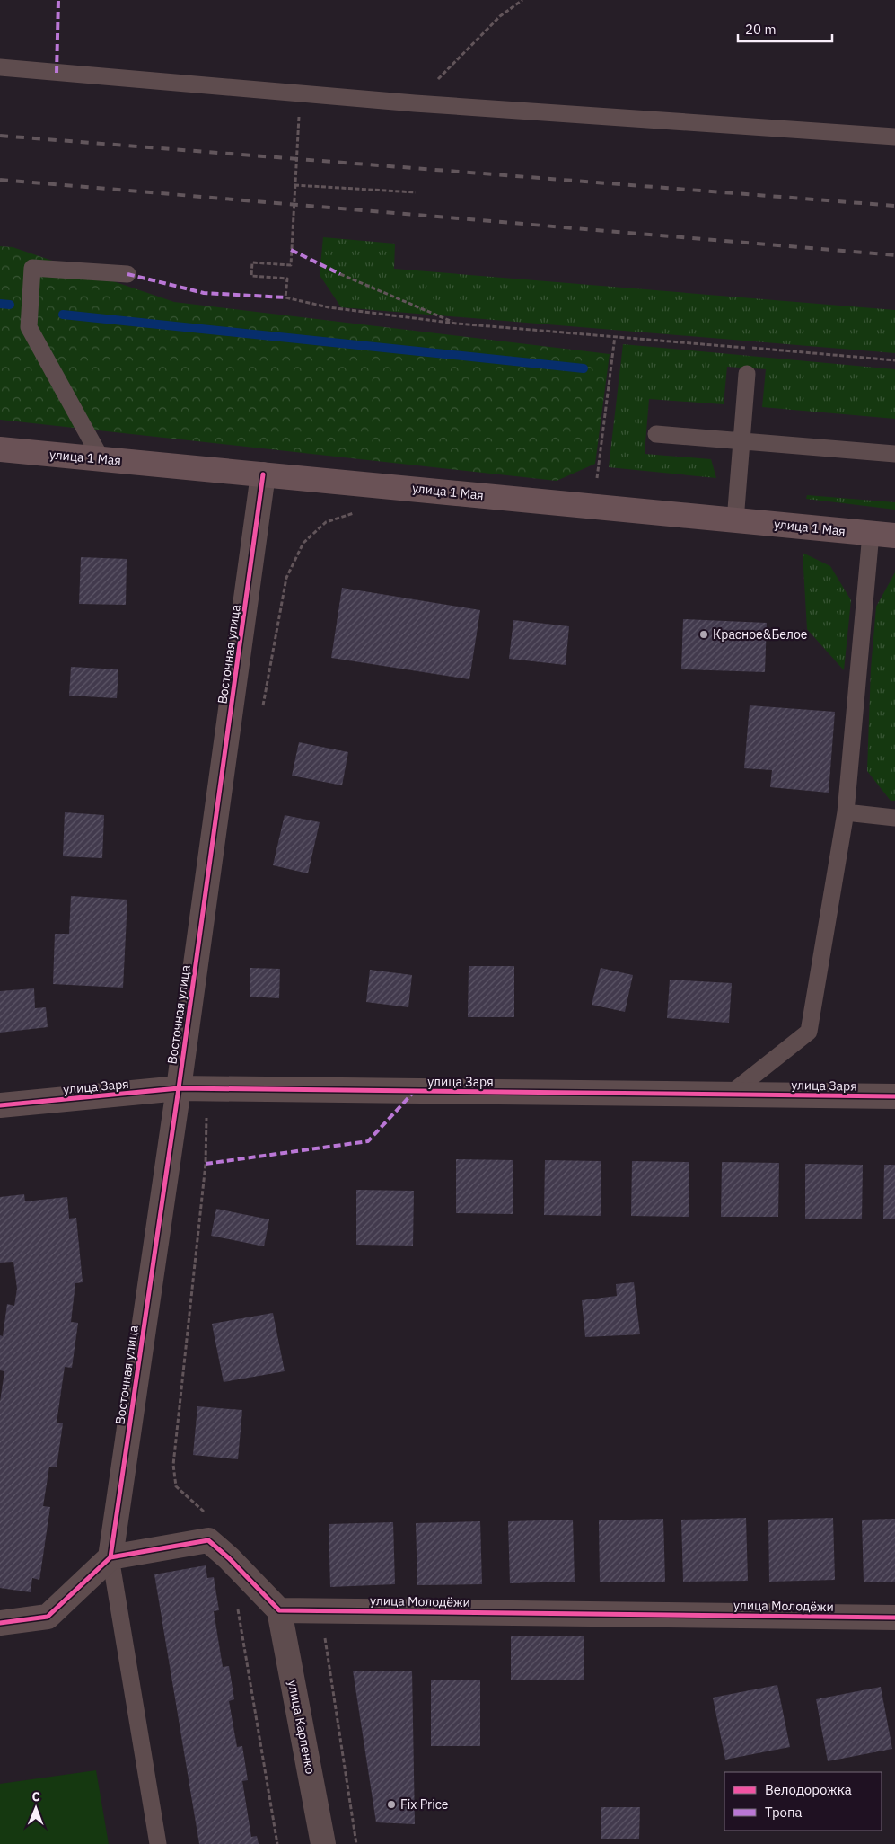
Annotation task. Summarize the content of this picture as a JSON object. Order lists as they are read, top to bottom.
{
  "streets": {
    "main road": ["улица 1 Мая"],
    "street": [
      "Восточная улица",
      "улица Заря",
      "улица Молодёжи",
      "улица Карпенко"
    ]
  },
  "crossings": [
    ["улица 1 Мая", "Восточная улица"],
    ["Восточная улица", "улица Заря"],
    ["улица Молодёжи", "улица Карпенко"]
  ],
  "places": ["Красное&Белое", "Fix Price"],
  "legend": ["Велодорожка", "Тропа"],
  "scale_bar": "20 m",
  "north": "top"
}
